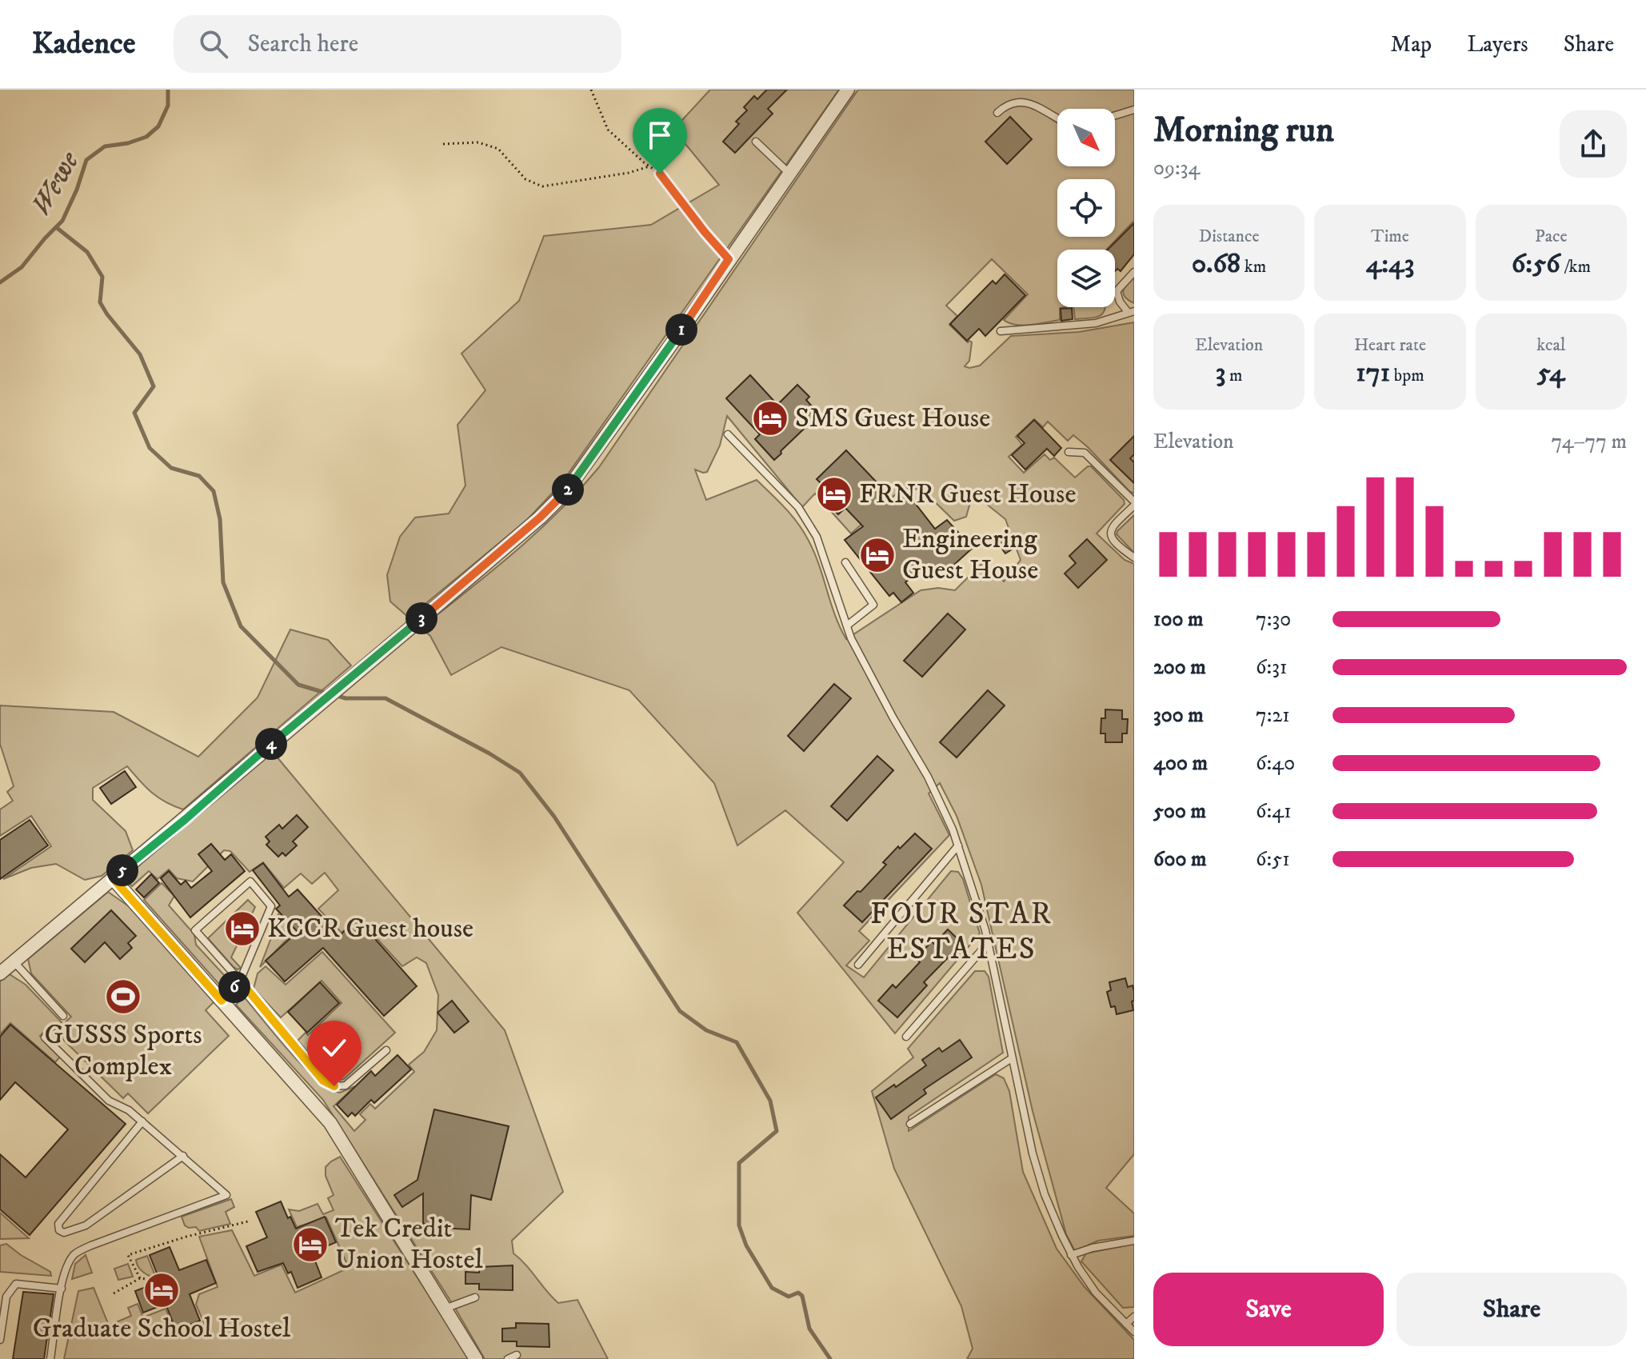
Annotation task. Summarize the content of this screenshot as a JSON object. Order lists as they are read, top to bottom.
{
  "districts": ["FOUR STAR ESTATES"],
  "water": ["Wewe"],
  "places": {
    "hotel": [
      "SMS Guest House",
      "FRNR Guest House",
      "Engineering Guest House",
      "KCCR Guest house",
      "Tek Credit Union Hostel",
      "Graduate School Hostel"
    ],
    "sports": ["GUSSS Sports Complex"]
  },
  "north": "bottom right",
  "page": {
    "header": "Kadence",
    "search": "Search here",
    "nav": ["Map", "Layers", "Share"],
    "heading": ["Morning run", "09:34"],
    "stats": [
      ["Distance", "0.68 km"],
      ["Time", "4:43"],
      ["Pace", "6:56 /km"],
      ["Elevation", "3 m"],
      ["Heart rate", "171 bpm"],
      ["kcal", "54"]
    ],
    "pins": [
      "1",
      "2",
      "3",
      "4",
      "5",
      "6"
    ],
    "chart": ["Elevation", "74–77 m"],
    "list": [
      {
        "name": "100 m",
        "note": "7:30"
      },
      {
        "name": "200 m",
        "note": "6:31"
      },
      {
        "name": "300 m",
        "note": "7:21"
      },
      {
        "name": "400 m",
        "note": "6:40"
      },
      {
        "name": "500 m",
        "note": "6:41"
      },
      {
        "name": "600 m",
        "note": "6:51"
      }
    ],
    "buttons": ["Save", "Share"]
  }
}
